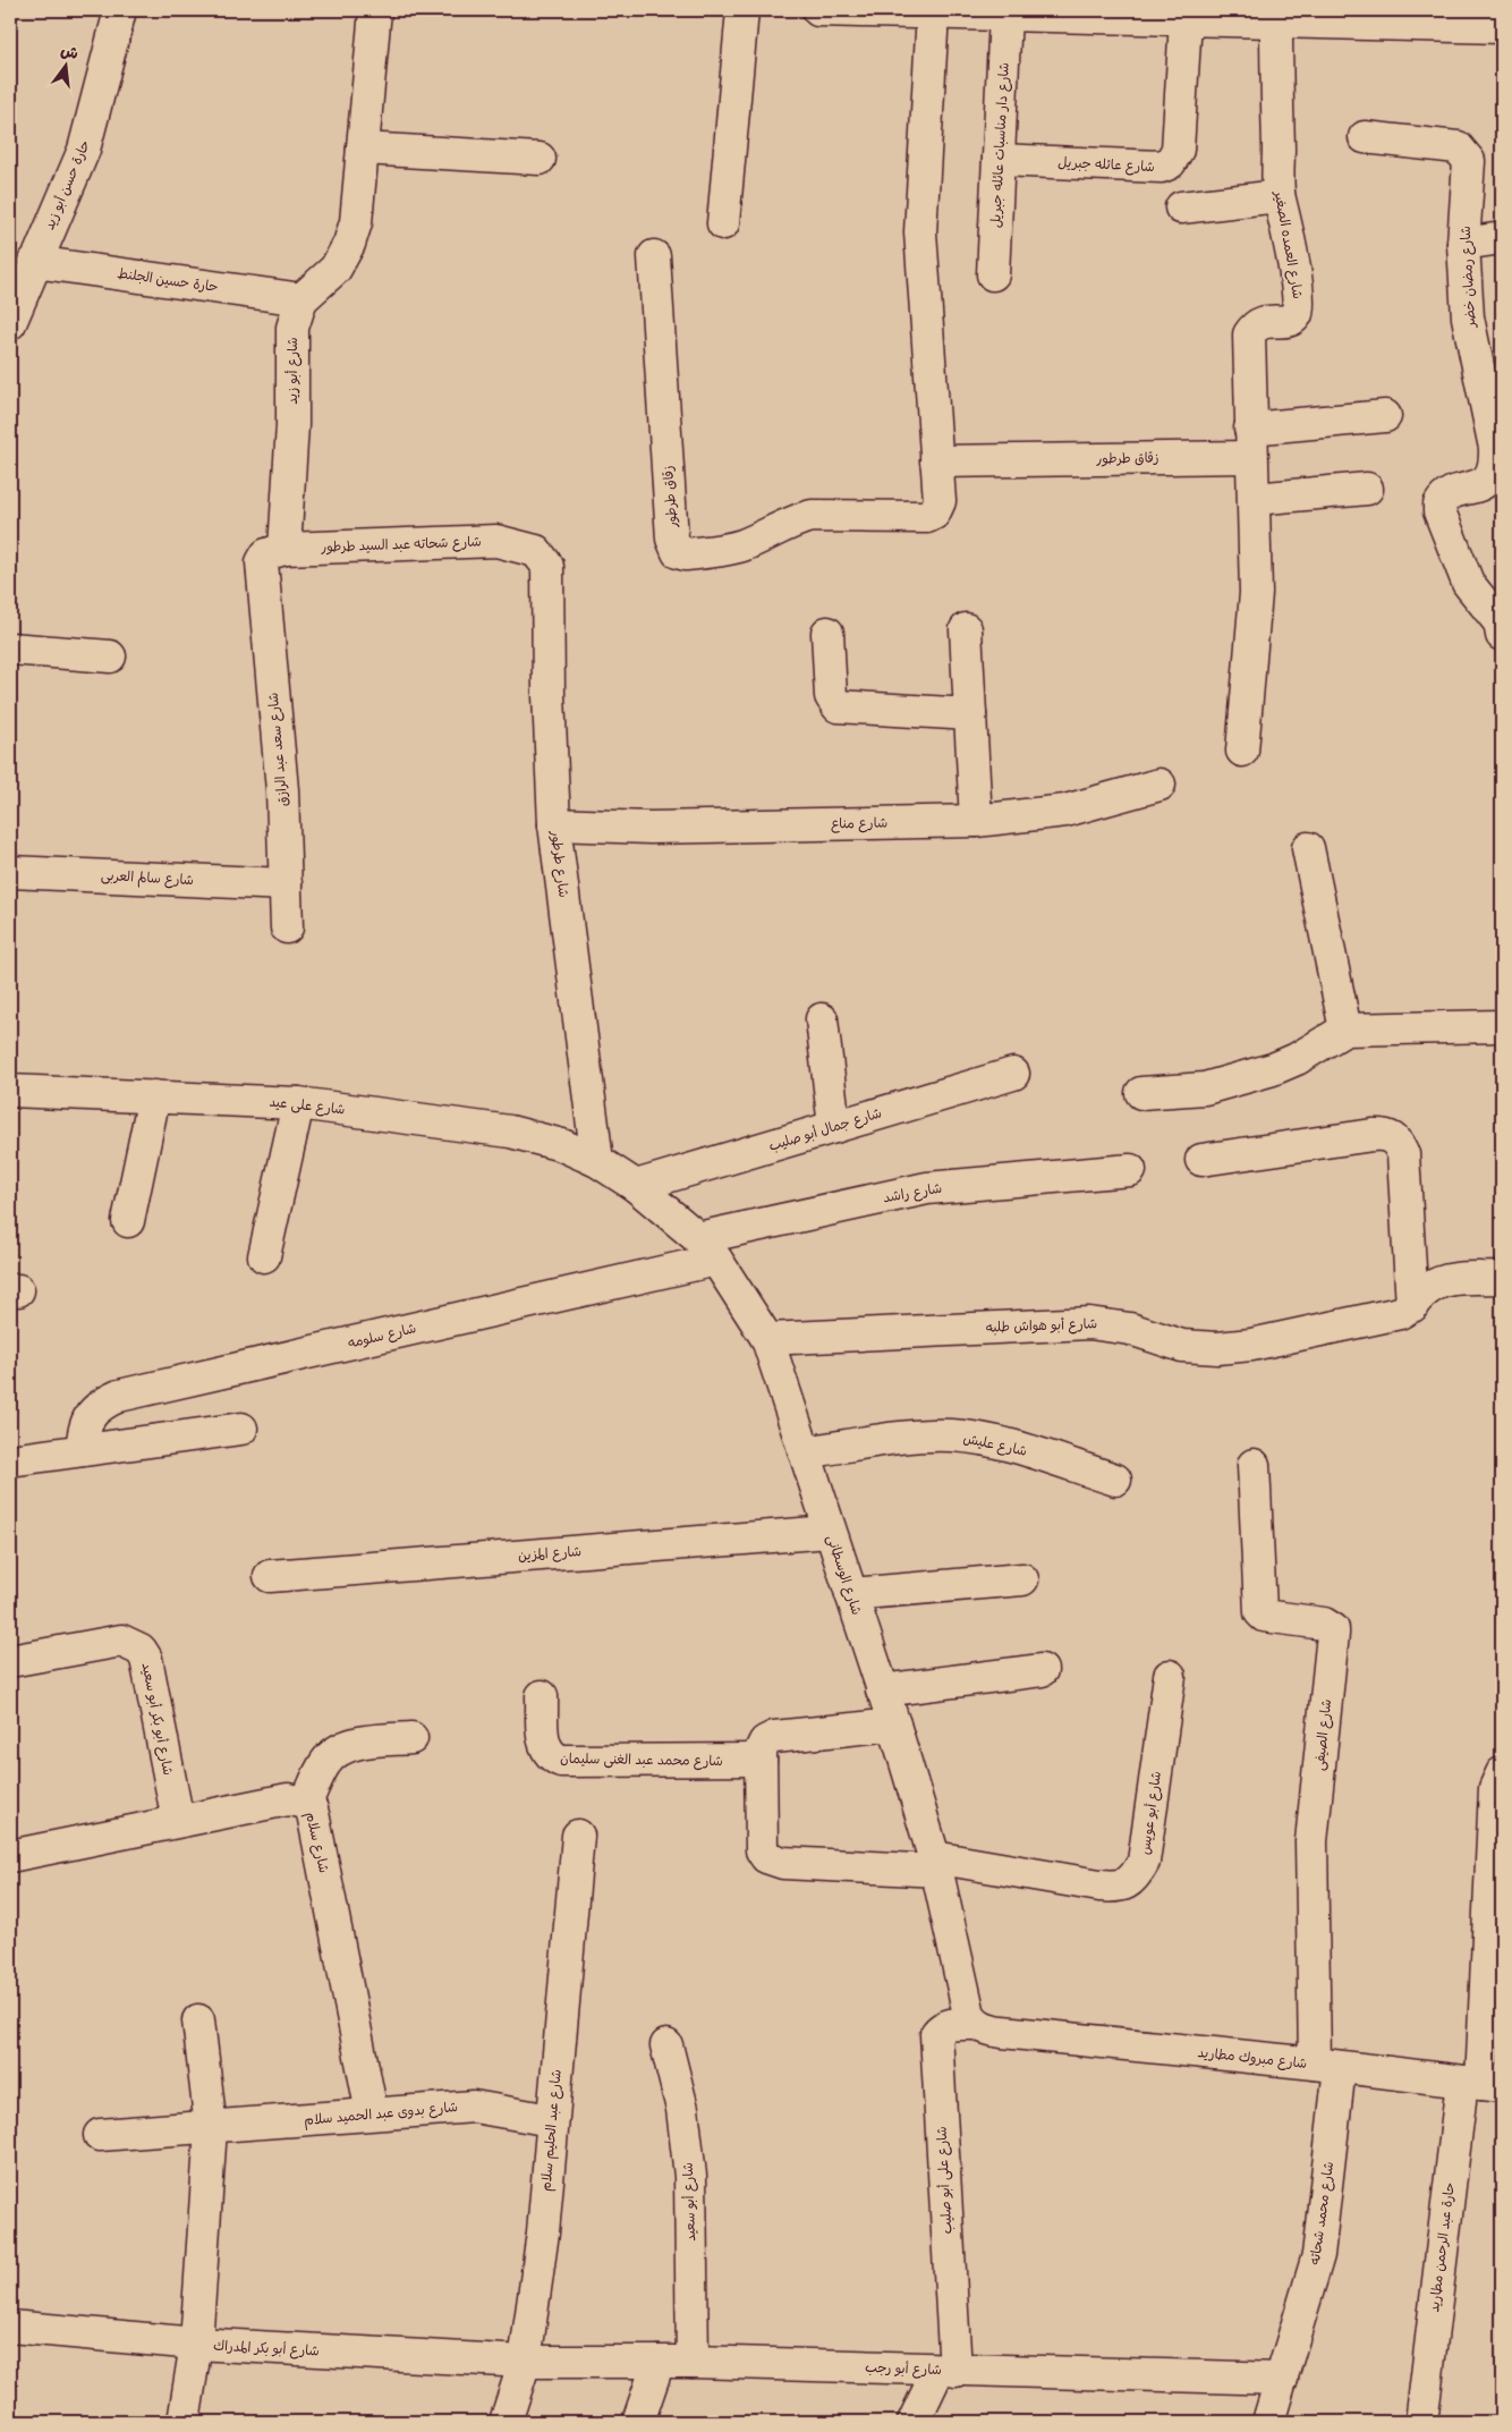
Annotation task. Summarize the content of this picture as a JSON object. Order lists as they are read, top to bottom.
{
  "streets": {
    "street": [
      "شارع دار مناسبات عائله جبريل",
      "شارع عائله جبريل",
      "حارة حسن أبو زيد",
      "شارع العمده الصغير",
      "شارع رمضان خضر",
      "حارة حسين الجلنط",
      "شارع أبو زيد",
      "زقاق طرطور",
      "شارع شحاته عبد السيد طرطور",
      "شارع سعد عبد الرازق",
      "شارع مناع",
      "شارع طرطور",
      "شارع سالم العربى",
      "شارع على عيد",
      "شارع جمال أبو صليب",
      "شارع راشد",
      "شارع أبو هواش طلبه",
      "شارع سلومه",
      "شارع عليش",
      "شارع المزين",
      "شارع الوسطانى",
      "شارع أبو بكر أبو سعيد",
      "شارع الصيفى",
      "شارع محمد عبد الغنى سليمان",
      "شارع أبو عويس",
      "شارع سلام",
      "شارع مبروك مطاريد",
      "شارع بدوى عبد الحميد سلام",
      "شارع عبد الحليم سلام",
      "شارع على أبو صليب",
      "شارع أبو سعيد",
      "شارع محمد شحاته",
      "حارة عبد الرحمن مطاريد",
      "شارع أبو بكر المدراك",
      "شارع أبو رجب"
    ]
  },
  "crossings": [
    ["شارع دار مناسبات عائله جبريل", "شارع عائله جبريل"],
    ["حارة حسن أبو زيد", "حارة حسين الجلنط"],
    ["شارع العمده الصغير", "زقاق طرطور"],
    ["حارة حسين الجلنط", "شارع أبو زيد"],
    ["شارع أبو زيد", "شارع شحاته عبد السيد طرطور"],
    ["شارع شحاته عبد السيد طرطور", "شارع سعد عبد الرازق"],
    ["شارع شحاته عبد السيد طرطور", "شارع طرطور"],
    ["شارع سعد عبد الرازق", "شارع سالم العربى"],
    ["شارع مناع", "شارع طرطور"],
    ["شارع طرطور", "شارع على عيد"],
    ["شارع طرطور", "شارع الوسطانى"],
    ["شارع على عيد", "شارع الوسطانى"],
    ["شارع جمال أبو صليب", "شارع الوسطانى"],
    ["شارع راشد", "شارع سلومه"],
    ["شارع راشد", "شارع الوسطانى"],
    ["شارع أبو هواش طلبه", "شارع الوسطانى"],
    ["شارع سلومه", "شارع الوسطانى"],
    ["شارع عليش", "شارع الوسطانى"],
    ["شارع المزين", "شارع الوسطانى"],
    ["شارع الوسطانى", "شارع أبو عويس"],
    ["شارع الوسطانى", "شارع مبروك مطاريد"],
    ["شارع الوسطانى", "شارع على أبو صليب"],
    ["شارع أبو بكر أبو سعيد", "شارع سلام"],
    ["شارع الصيفى", "شارع مبروك مطاريد"],
    ["شارع الصيفى", "شارع محمد شحاته"],
    ["شارع محمد عبد الغنى سليمان", "شارع أبو عويس"],
    ["شارع سلام", "شارع بدوى عبد الحميد سلام"],
    ["شارع مبروك مطاريد", "شارع على أبو صليب"],
    ["شارع مبروك مطاريد", "شارع محمد شحاته"],
    ["شارع مبروك مطاريد", "حارة عبد الرحمن مطاريد"],
    ["شارع بدوى عبد الحميد سلام", "شارع عبد الحليم سلام"],
    ["شارع عبد الحليم سلام", "شارع أبو بكر المدراك"],
    ["شارع عبد الحليم سلام", "شارع أبو رجب"],
    ["شارع على أبو صليب", "شارع أبو رجب"],
    ["شارع أبو سعيد", "شارع أبو رجب"],
    ["شارع محمد شحاته", "شارع أبو رجب"],
    ["شارع أبو بكر المدراك", "شارع أبو رجب"]
  ],
  "north": "top"
}
